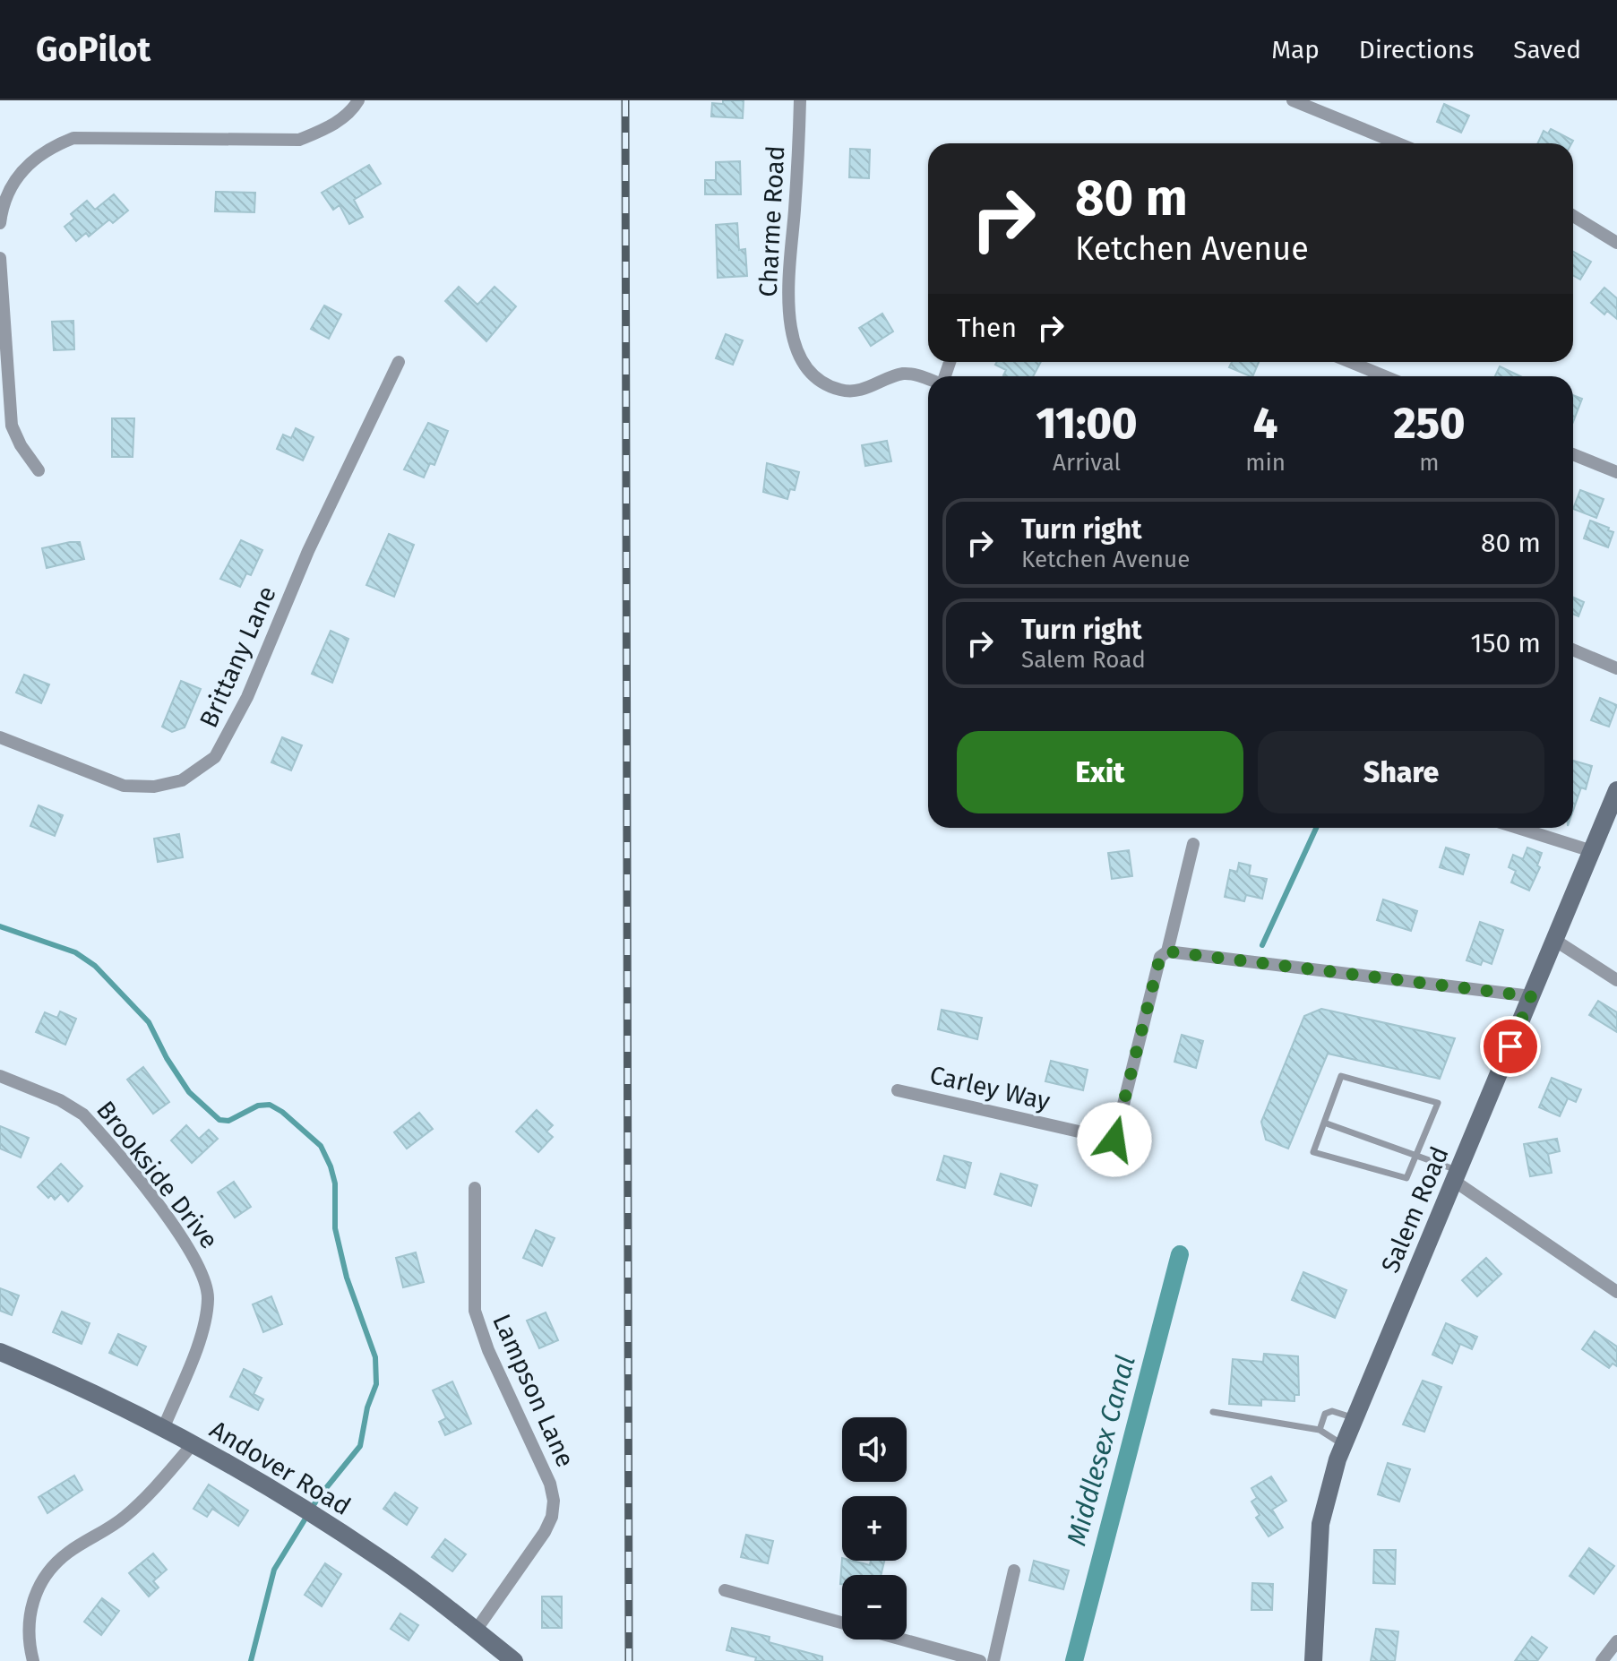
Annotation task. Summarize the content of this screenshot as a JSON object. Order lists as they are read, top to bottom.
{
  "streets": {
    "main road": ["Salem Road", "Andover Road"],
    "street": [
      "Charme Road",
      "Brittany Lane",
      "Carley Way",
      "Brookside Drive",
      "Lampson Lane"
    ]
  },
  "crossings": [
    ["Brookside Drive", "Andover Road"],
    ["Lampson Lane", "Andover Road"]
  ],
  "water": ["Middlesex Canal"],
  "page": {
    "header": "GoPilot",
    "nav": ["Map", "Directions", "Saved"],
    "turn": ["80 m", "Ketchen Avenue"],
    "then": "Then",
    "eta": [
      "11:00",
      "Arrival",
      "4",
      "min",
      "250",
      "m"
    ],
    "list": [
      {
        "name": "Turn right",
        "note": "Ketchen Avenue",
        "value": "80 m"
      },
      {
        "name": "Turn right",
        "note": "Salem Road",
        "value": "150 m"
      }
    ],
    "buttons": ["Exit", "Share"],
    "map_buttons": ["+", "−"]
  }
}
